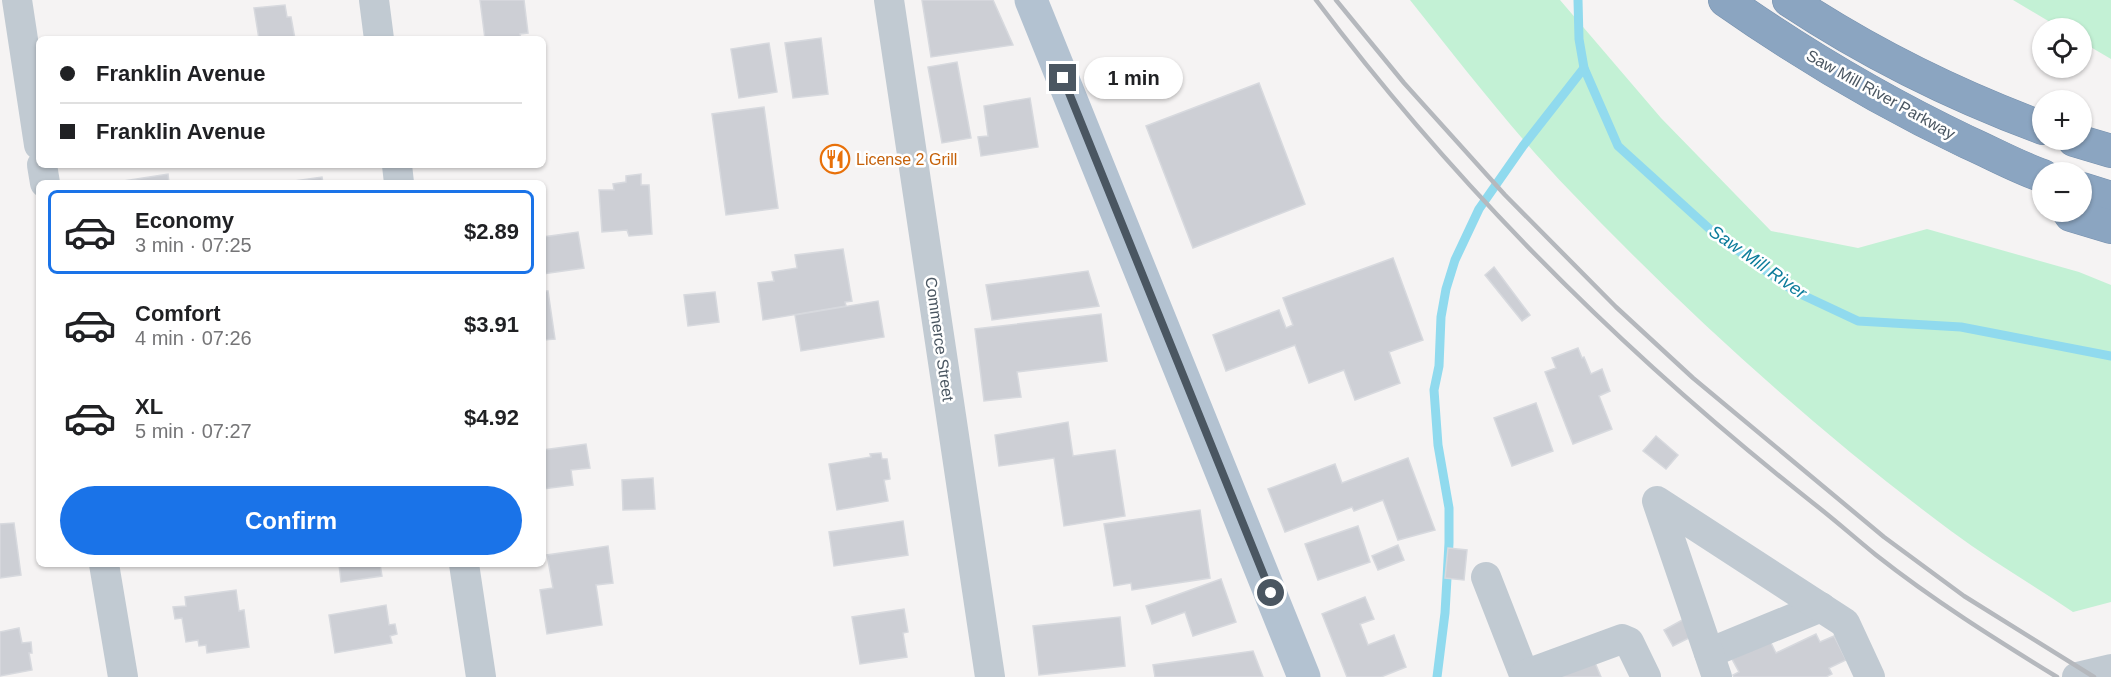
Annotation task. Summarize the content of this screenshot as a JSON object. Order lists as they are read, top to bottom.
{
  "streets": {
    "highway": ["Saw Mill River Parkway"],
    "street": ["Commerce Street"]
  },
  "water": ["Saw Mill River"],
  "places": {
    "restaurant": ["License 2 Grill"]
  },
  "page": {
    "map_buttons": ["+", "−"],
    "banner": ["Franklin Avenue", "Franklin Avenue"],
    "bubble": "1 min",
    "list": [
      {
        "name": "Economy",
        "note": "3 min · 07:25",
        "value": "$2.89"
      },
      {
        "name": "Comfort",
        "note": "4 min · 07:26",
        "value": "$3.91"
      },
      {
        "name": "XL",
        "note": "5 min · 07:27",
        "value": "$4.92"
      }
    ],
    "buttons": "Confirm"
  }
}
